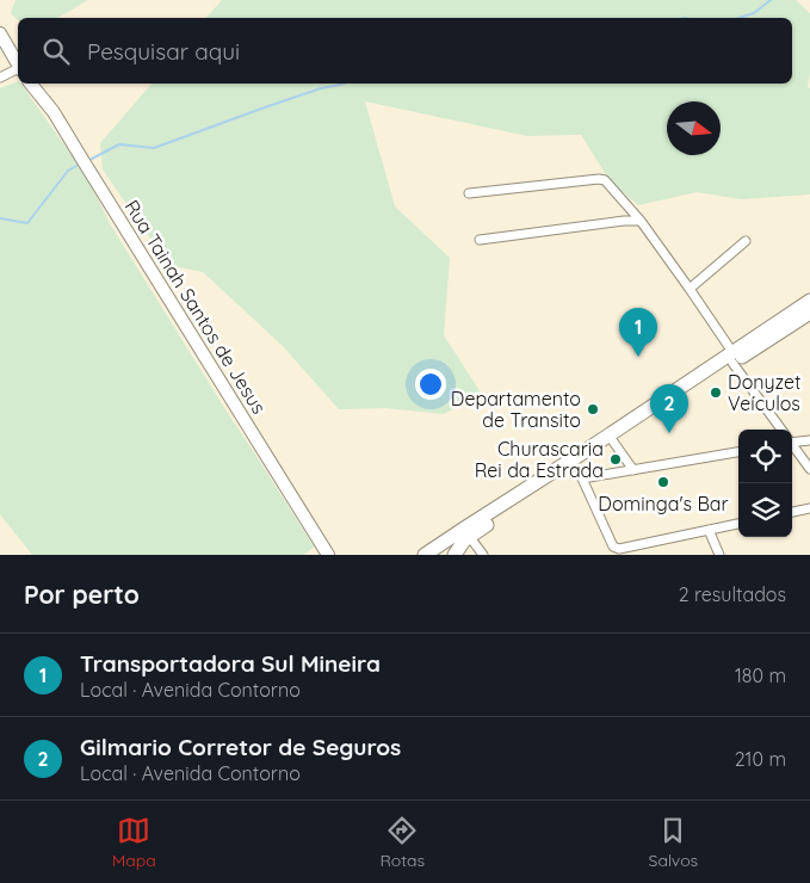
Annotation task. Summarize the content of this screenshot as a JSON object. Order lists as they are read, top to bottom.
{
  "streets": {
    "street": ["Rua Tainah Santos de Jesus"]
  },
  "places": [
    "Donyzet Veículos",
    "Departamento de Transito",
    "Churascaria Rei da Estrada",
    "Dominga's Bar"
  ],
  "north": "right",
  "page": {
    "search": "Pesquisar aqui",
    "pins": ["1", "2"],
    "heading": ["Por perto", "2 resultados"],
    "list": [
      {
        "mark": "1",
        "name": "Transportadora Sul Mineira",
        "note": "Local · Avenida Contorno",
        "value": "180 m"
      },
      {
        "mark": "2",
        "name": "Gilmario Corretor de Seguros",
        "note": "Local · Avenida Contorno",
        "value": "210 m"
      }
    ],
    "nav": ["Mapa", "Rotas", "Salvos"]
  }
}
